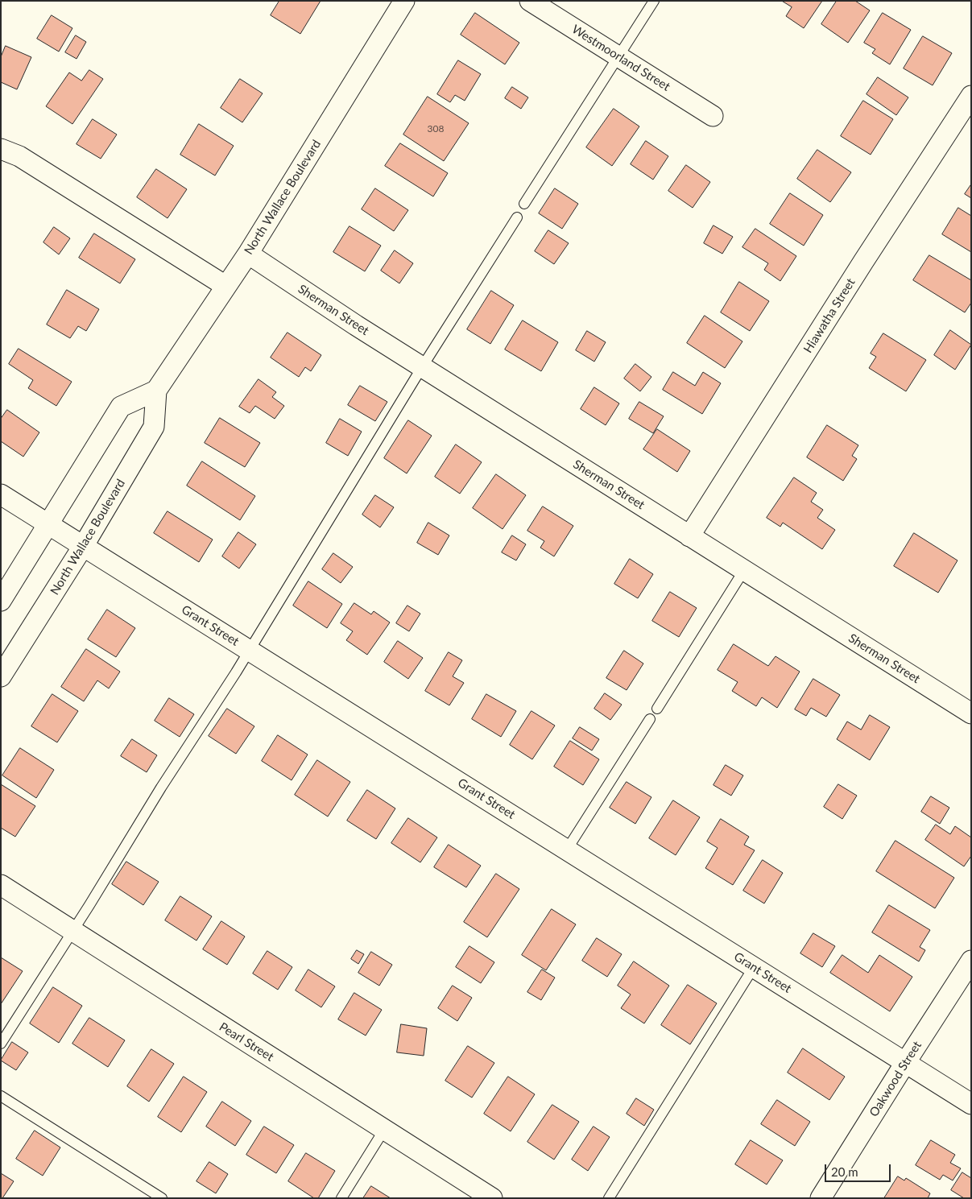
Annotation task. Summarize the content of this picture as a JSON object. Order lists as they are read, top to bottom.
{
  "streets": {
    "street": [
      "Westmoorland Street",
      "North Wallace Boulevard",
      "Sherman Street",
      "Hiawatha Street",
      "Grant Street",
      "Pearl Street",
      "Oakwood Street"
    ]
  },
  "crossings": [
    ["North Wallace Boulevard", "Sherman Street"],
    ["North Wallace Boulevard", "Grant Street"],
    ["Sherman Street", "Hiawatha Street"],
    ["Grant Street", "Oakwood Street"]
  ],
  "house_numbers": ["308"],
  "scale_bar": "20 m"
}
